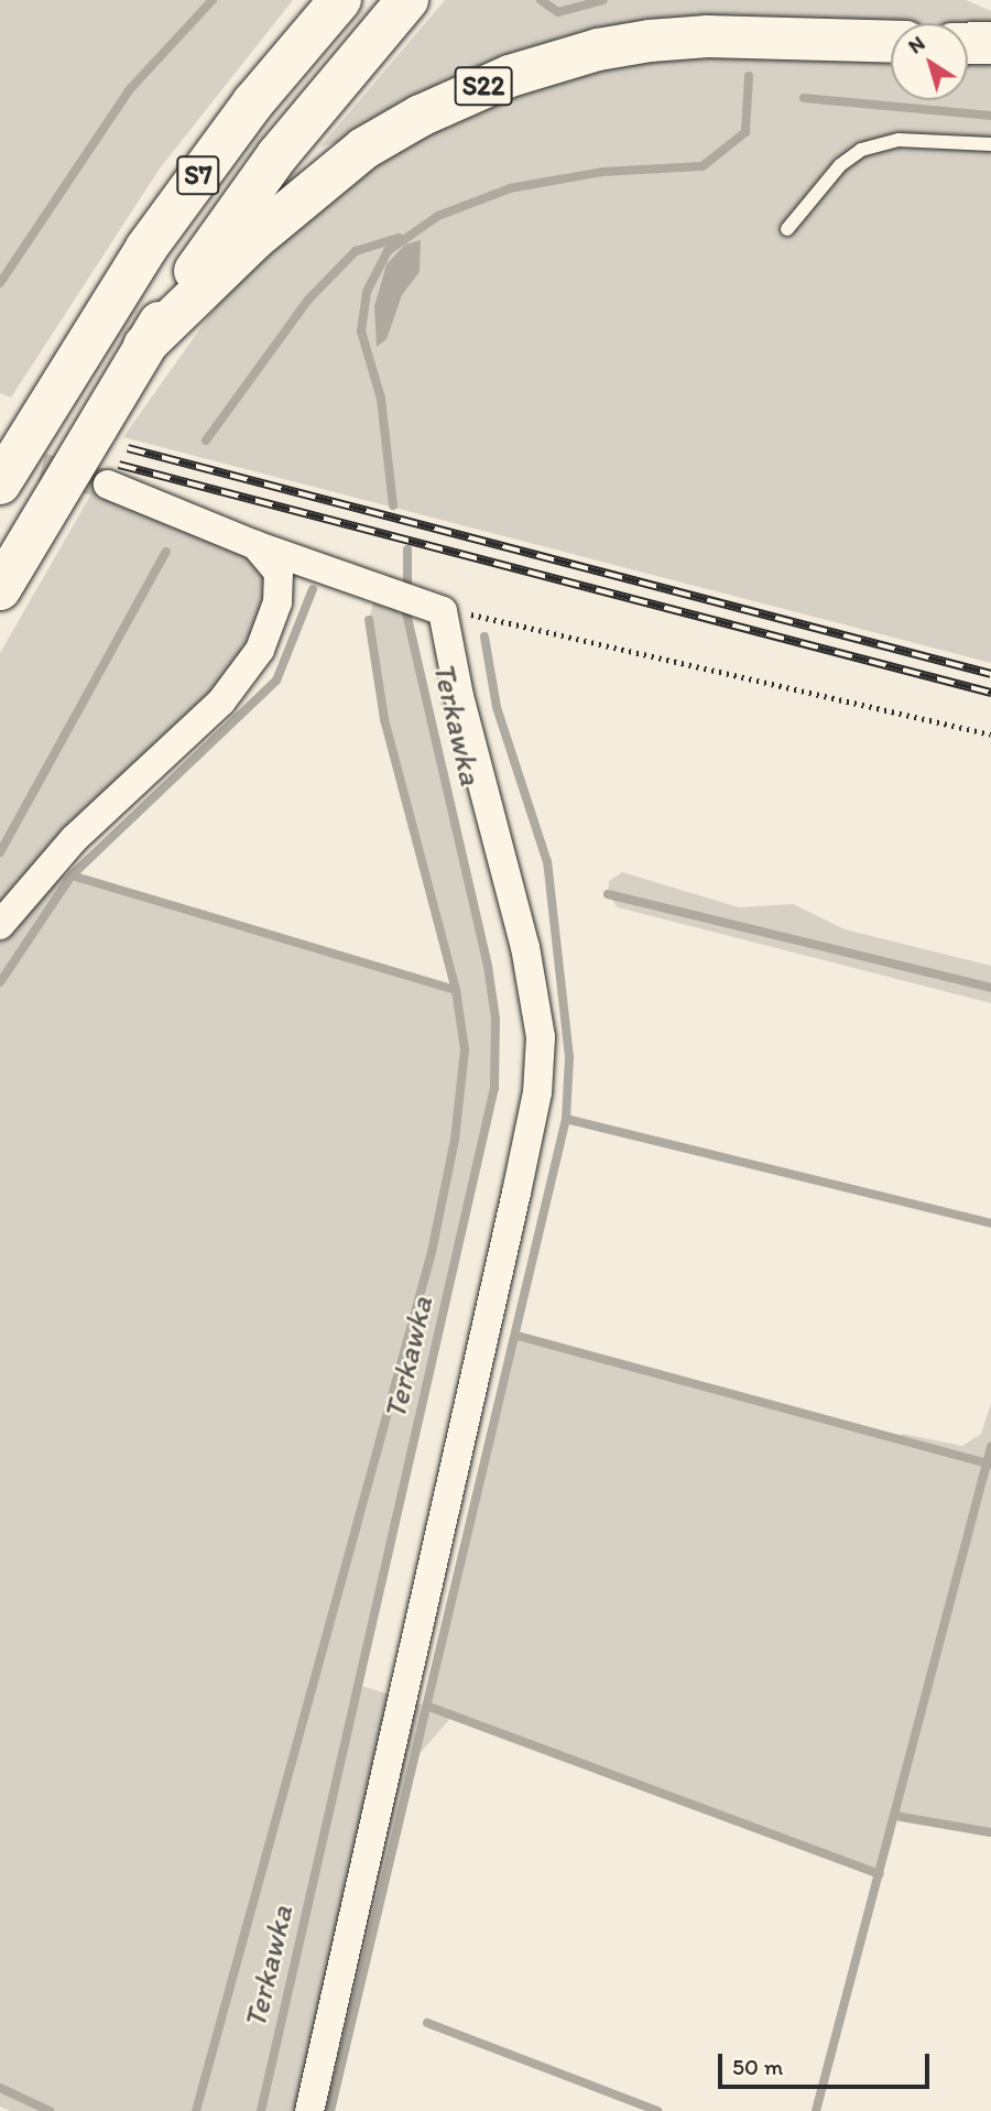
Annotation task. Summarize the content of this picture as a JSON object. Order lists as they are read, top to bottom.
{
  "streets": {
    "highway": ["S22", "S7"]
  },
  "crossings": [
    ["S22", "S7"]
  ],
  "water": ["Terkawka"],
  "scale_bar": "50 m",
  "north": "top left"
}
